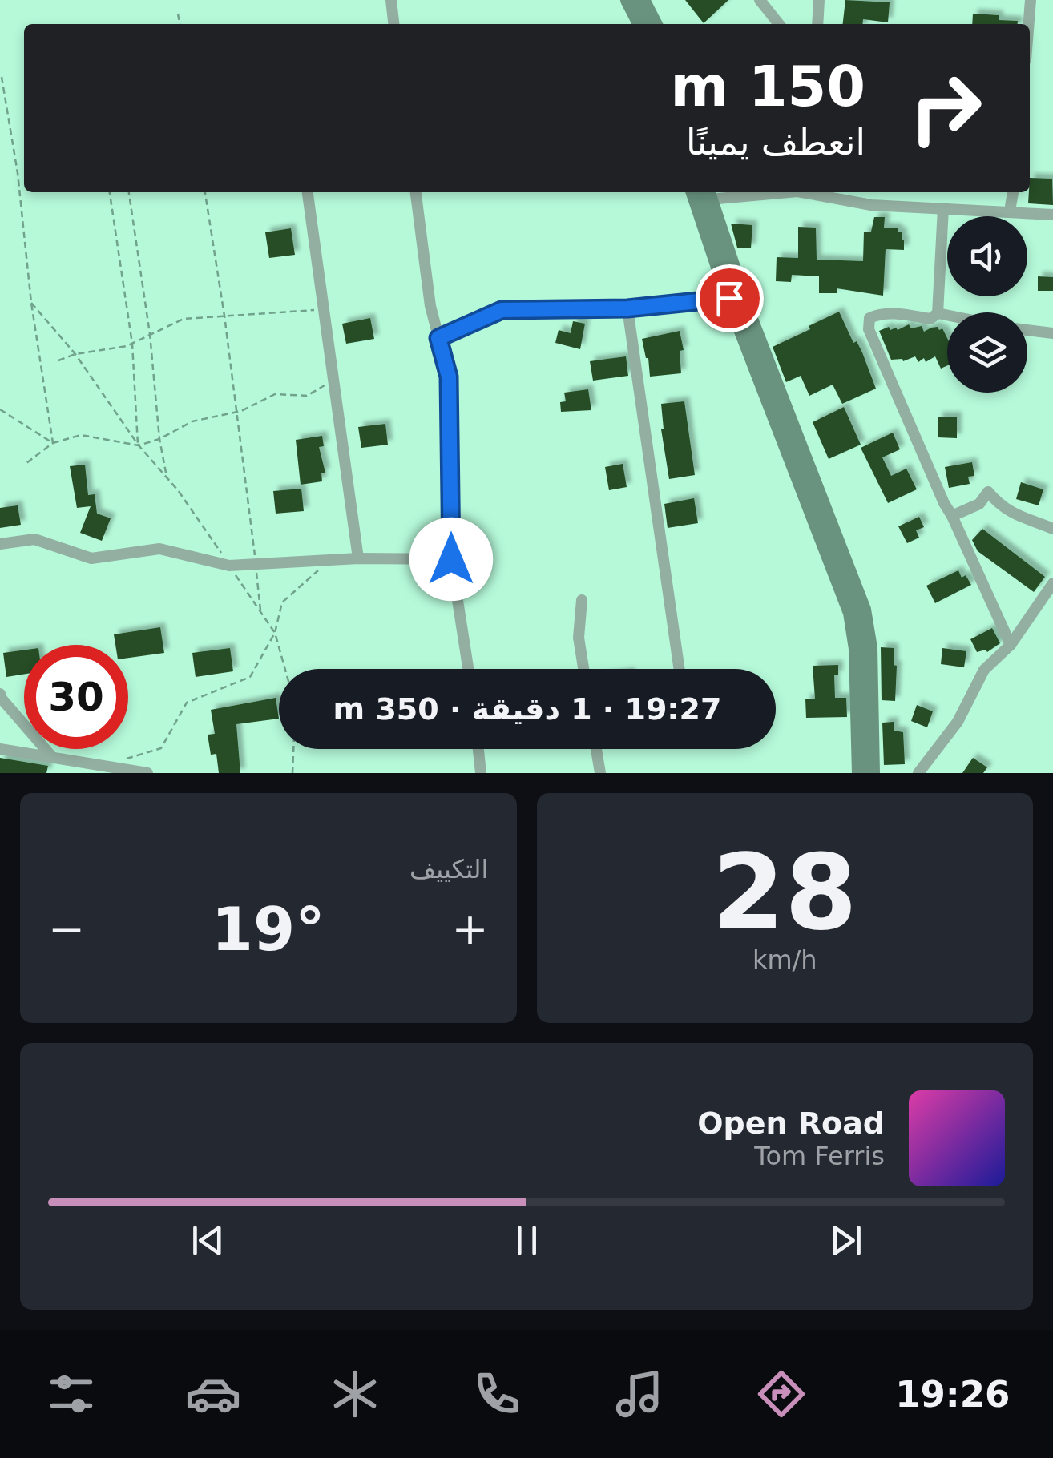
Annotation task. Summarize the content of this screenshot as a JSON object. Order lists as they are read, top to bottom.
{
  "page": {
    "turn": ["150 m", "انعطف يمينًا"],
    "limit": "30",
    "trip": "19:27 · 1 دقيقة · 350 m",
    "tile": [
      ["28", "km/h"],
      "التكييف"
    ],
    "heat": ["−", "19°", "+"],
    "song": ["Open Road", "Tom Ferris"],
    "tabs": "19:26"
  }
}
